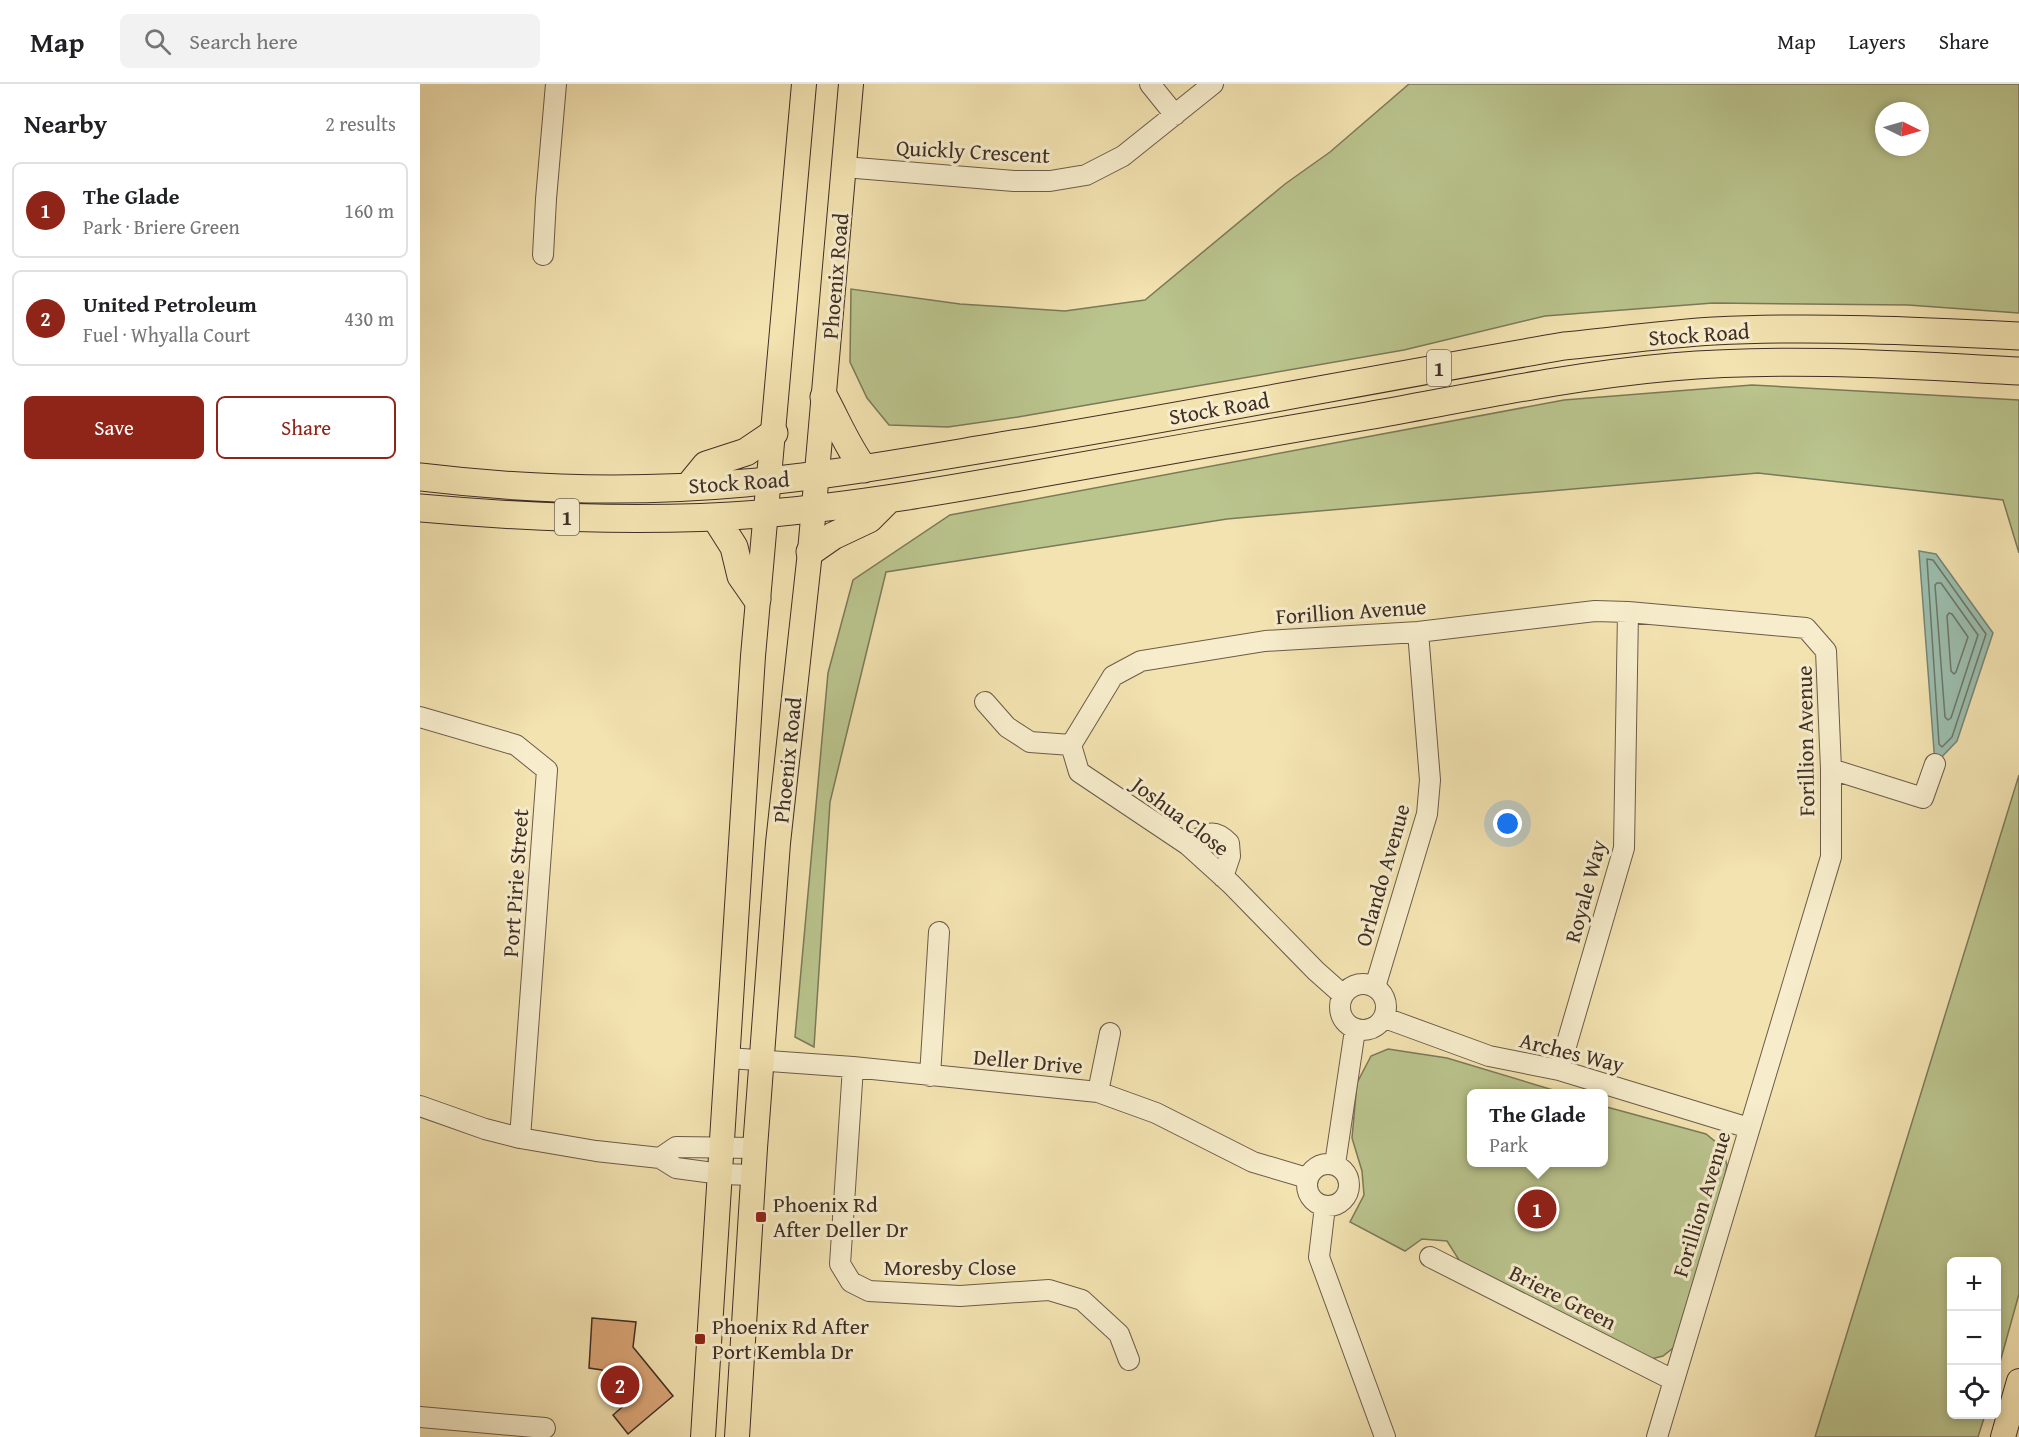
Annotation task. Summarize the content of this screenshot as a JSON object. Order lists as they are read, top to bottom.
{
  "streets": {
    "highway": ["Stock Road", "1"],
    "main road": ["Phoenix Road"],
    "street": [
      "Quickly Crescent",
      "Forillion Avenue",
      "Joshua Close",
      "Orlando Avenue",
      "Port Pirie Street",
      "Royale Way",
      "Arches Way",
      "Deller Drive",
      "Moresby Close",
      "Briere Green"
    ]
  },
  "crossings": [
    ["Quickly Crescent", "Phoenix Road"],
    ["Phoenix Road", "Stock Road"],
    ["Phoenix Road", "Deller Drive"],
    ["Forillion Avenue", "Joshua Close"],
    ["Forillion Avenue", "Orlando Avenue"],
    ["Forillion Avenue", "Royale Way"],
    ["Forillion Avenue", "Arches Way"],
    ["Forillion Avenue", "Briere Green"],
    ["Joshua Close", "Orlando Avenue"],
    ["Joshua Close", "Arches Way"],
    ["Orlando Avenue", "Arches Way"],
    ["Royale Way", "Arches Way"],
    ["Deller Drive", "Moresby Close"]
  ],
  "places": {
    "transit": ["Phoenix Rd After Deller Dr", "Phoenix Rd After Port Kembla Dr"]
  },
  "north": "right",
  "page": {
    "header": "Map",
    "search": "Search here",
    "nav": ["Map", "Layers", "Share"],
    "heading": ["Nearby", "2 results"],
    "list": [
      {
        "mark": "1",
        "name": "The Glade",
        "note": "Park · Briere Green",
        "value": "160 m"
      },
      {
        "mark": "2",
        "name": "United Petroleum",
        "note": "Fuel · Whyalla Court",
        "value": "430 m"
      }
    ],
    "buttons": ["Save", "Share"],
    "popup": ["The Glade", "Park"],
    "pins": ["1", "2"],
    "map_buttons": ["+", "−"]
  }
}
